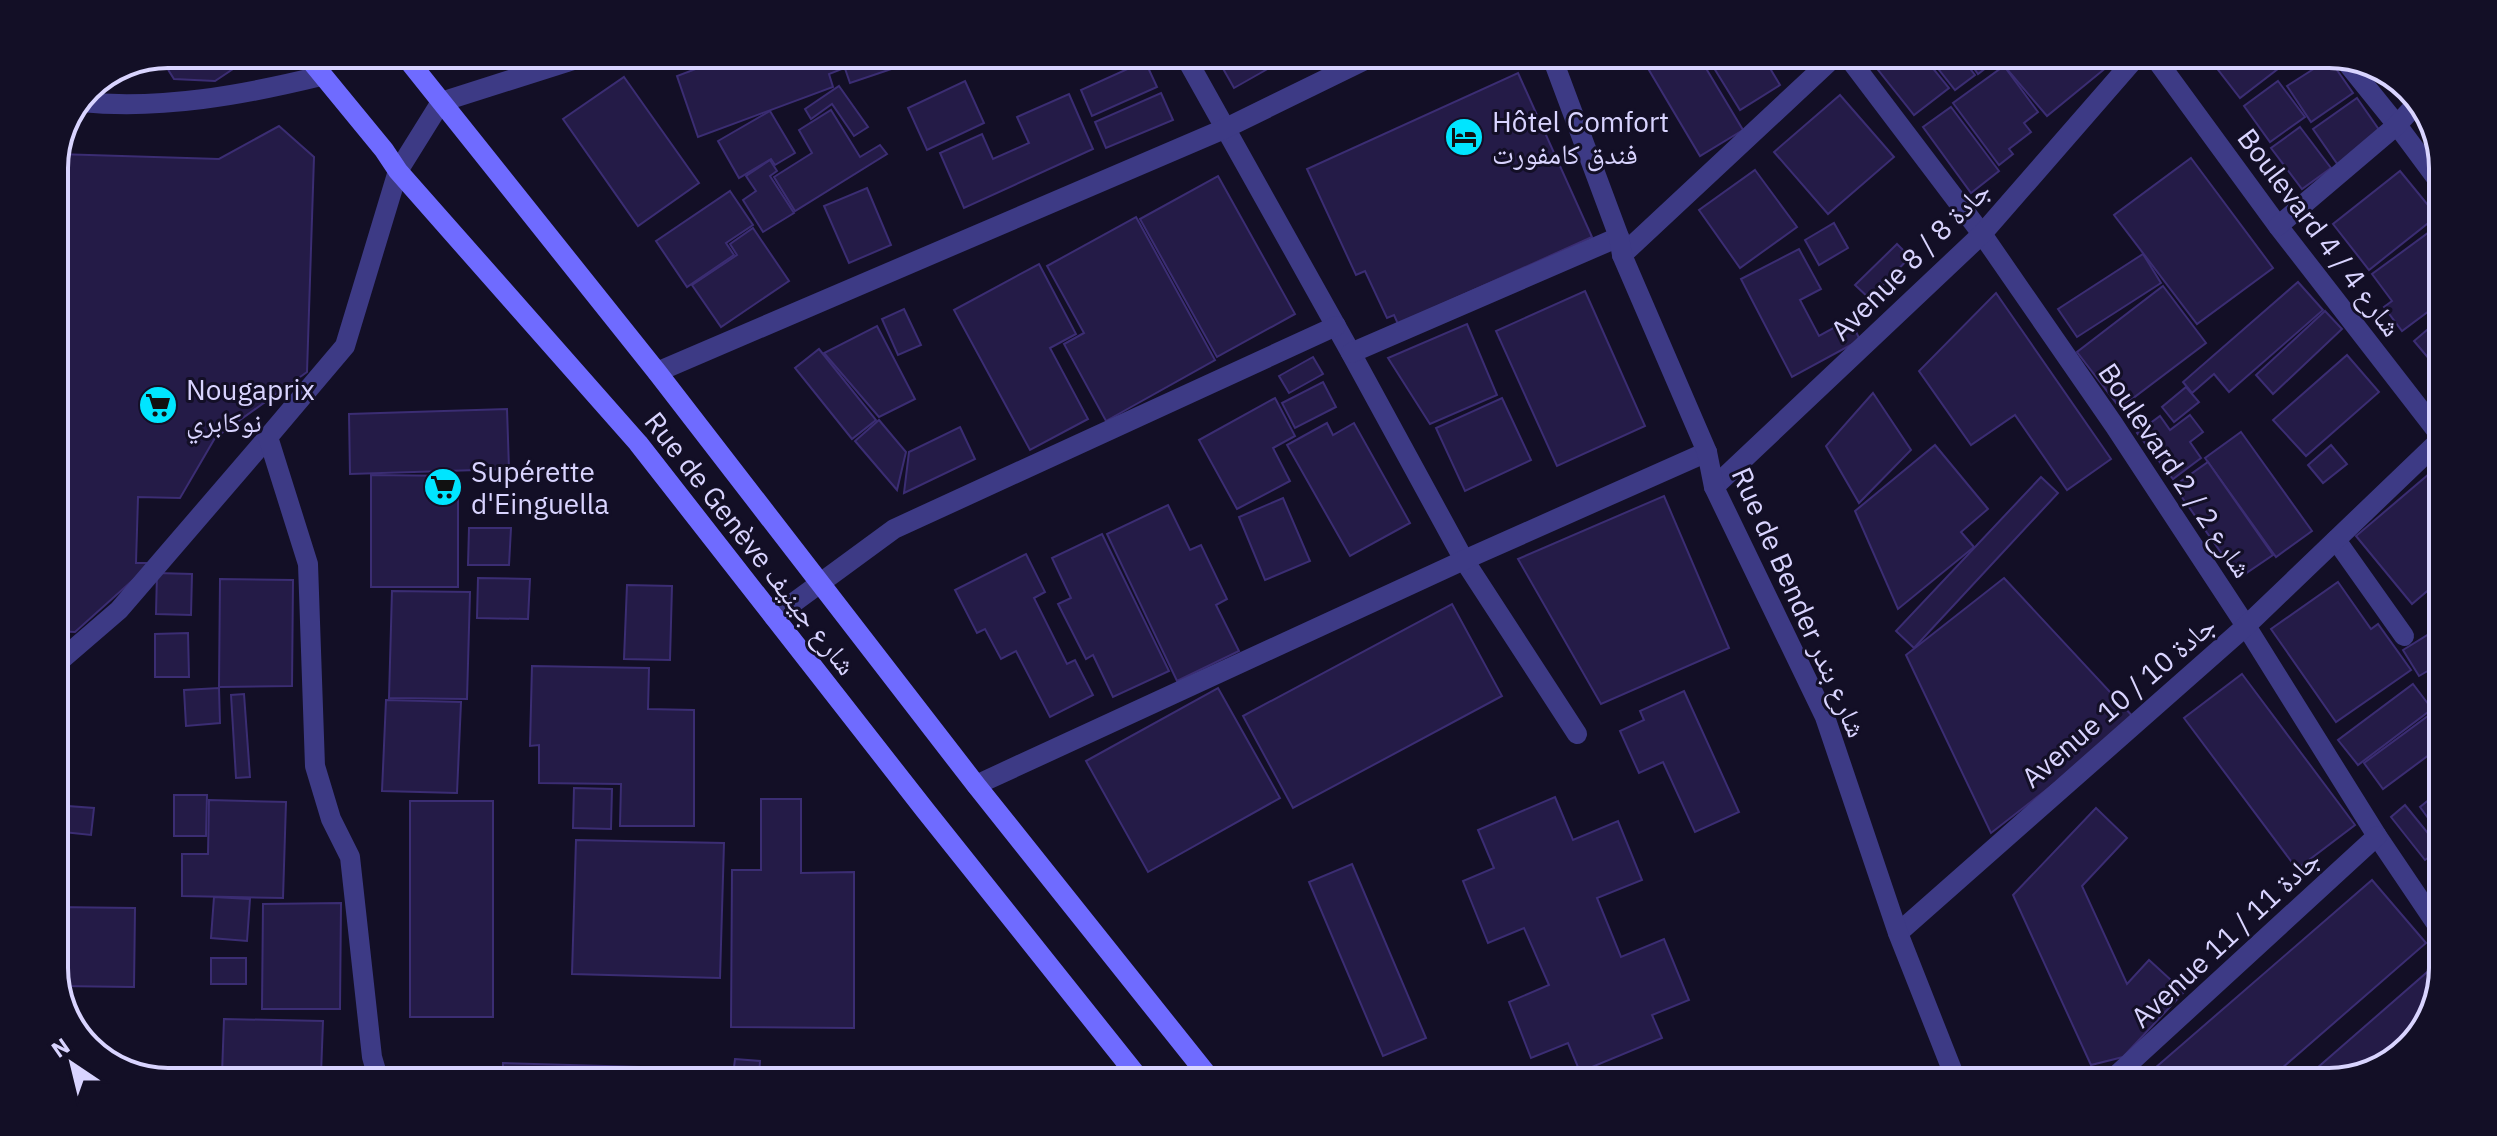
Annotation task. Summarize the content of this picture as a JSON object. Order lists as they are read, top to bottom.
{
  "streets": {
    "main road": ["Rue de Genève شارع جينيف"],
    "street": [
      "Boulevard 4 / شارع 4",
      "Avenue 8 / جادة 8",
      "Boulevard 2 / شارع 2",
      "Rue de Bender شارع بندر",
      "Avenue 10 / جادة 10",
      "Avenue 11 / جادة 11"
    ]
  },
  "crossings": [
    ["Avenue 8 / جادة 8", "Boulevard 2 / شارع 2"],
    ["Avenue 8 / جادة 8", "Rue de Bender شارع بندر"],
    ["Boulevard 2 / شارع 2", "Avenue 10 / جادة 10"],
    ["Boulevard 2 / شارع 2", "Avenue 11 / جادة 11"],
    ["Rue de Bender شارع بندر", "Avenue 10 / جادة 10"]
  ],
  "places": {
    "hotel": ["Hôtel Comfort فندق كامفورت"],
    "supermarket": ["Nougaprix نوكابري", "Supérette d'Einguella"]
  },
  "north": "top left"
}
